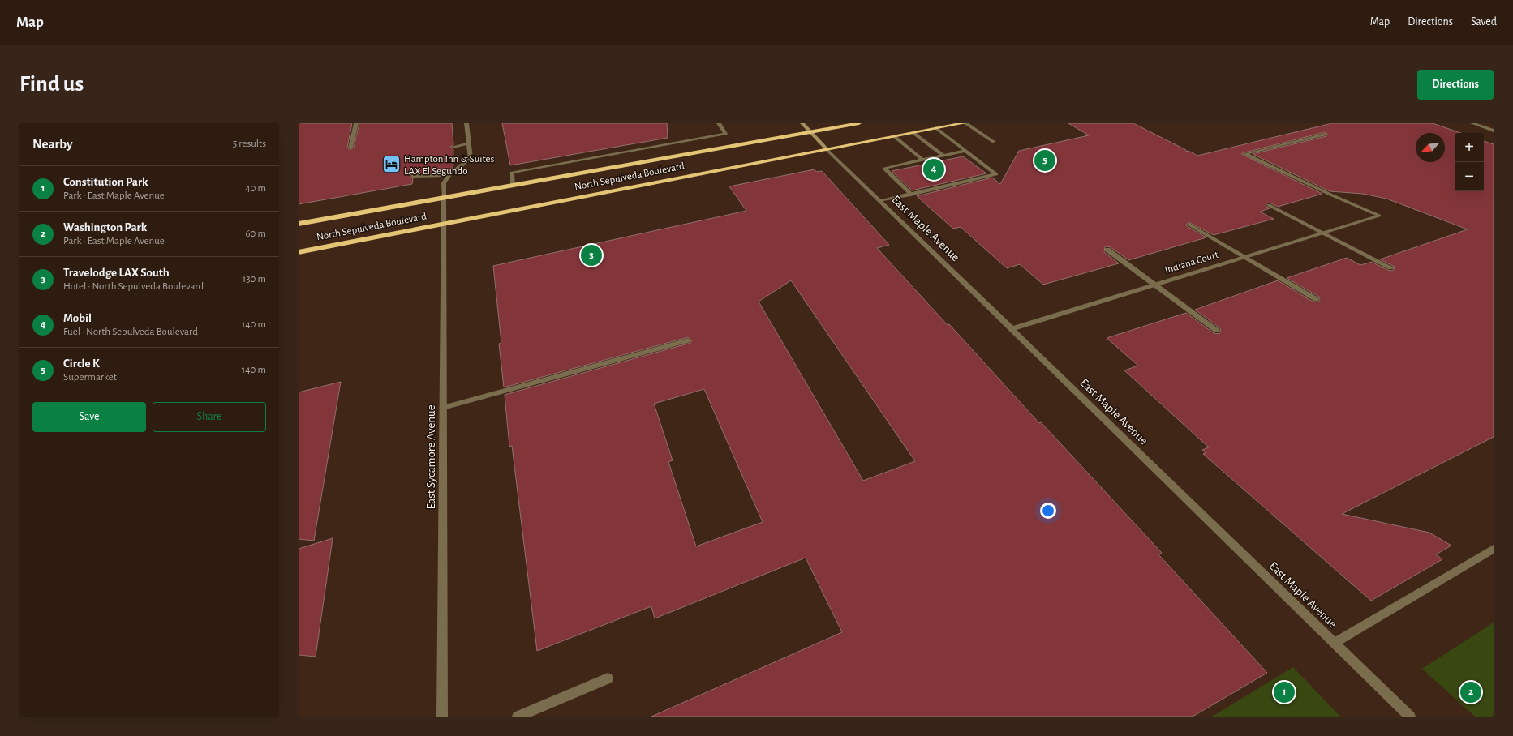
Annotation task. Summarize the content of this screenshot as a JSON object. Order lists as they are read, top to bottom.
{
  "streets": {
    "highway": ["North Sepulveda Boulevard"],
    "street": ["East Maple Avenue", "Indiana Court", "East Sycamore Avenue"]
  },
  "crossings": [
    ["North Sepulveda Boulevard", "East Maple Avenue"],
    ["North Sepulveda Boulevard", "East Sycamore Avenue"],
    ["East Maple Avenue", "Indiana Court"]
  ],
  "places": {
    "hotel": ["Hampton Inn & Suites LAX El Segundo"]
  },
  "north": "bottom left",
  "page": {
    "header": "Map",
    "nav": ["Map", "Directions", "Saved"],
    "buttons": [
      "Directions",
      ["Save", "Share"]
    ],
    "title": "Find us",
    "heading": ["Nearby", "5 results"],
    "map_buttons": ["+", "−"],
    "pins": [
      "5",
      "4",
      "3",
      "1",
      "2"
    ],
    "list": [
      {
        "mark": "1",
        "name": "Constitution Park",
        "note": "Park · East Maple Avenue",
        "value": "40 m"
      },
      {
        "mark": "2",
        "name": "Washington Park",
        "note": "Park · East Maple Avenue",
        "value": "60 m"
      },
      {
        "mark": "3",
        "name": "Travelodge LAX South",
        "note": "Hotel · North Sepulveda Boulevard",
        "value": "130 m"
      },
      {
        "mark": "4",
        "name": "Mobil",
        "note": "Fuel · North Sepulveda Boulevard",
        "value": "140 m"
      },
      {
        "mark": "5",
        "name": "Circle K",
        "note": "Supermarket",
        "value": "140 m"
      }
    ]
  }
}
